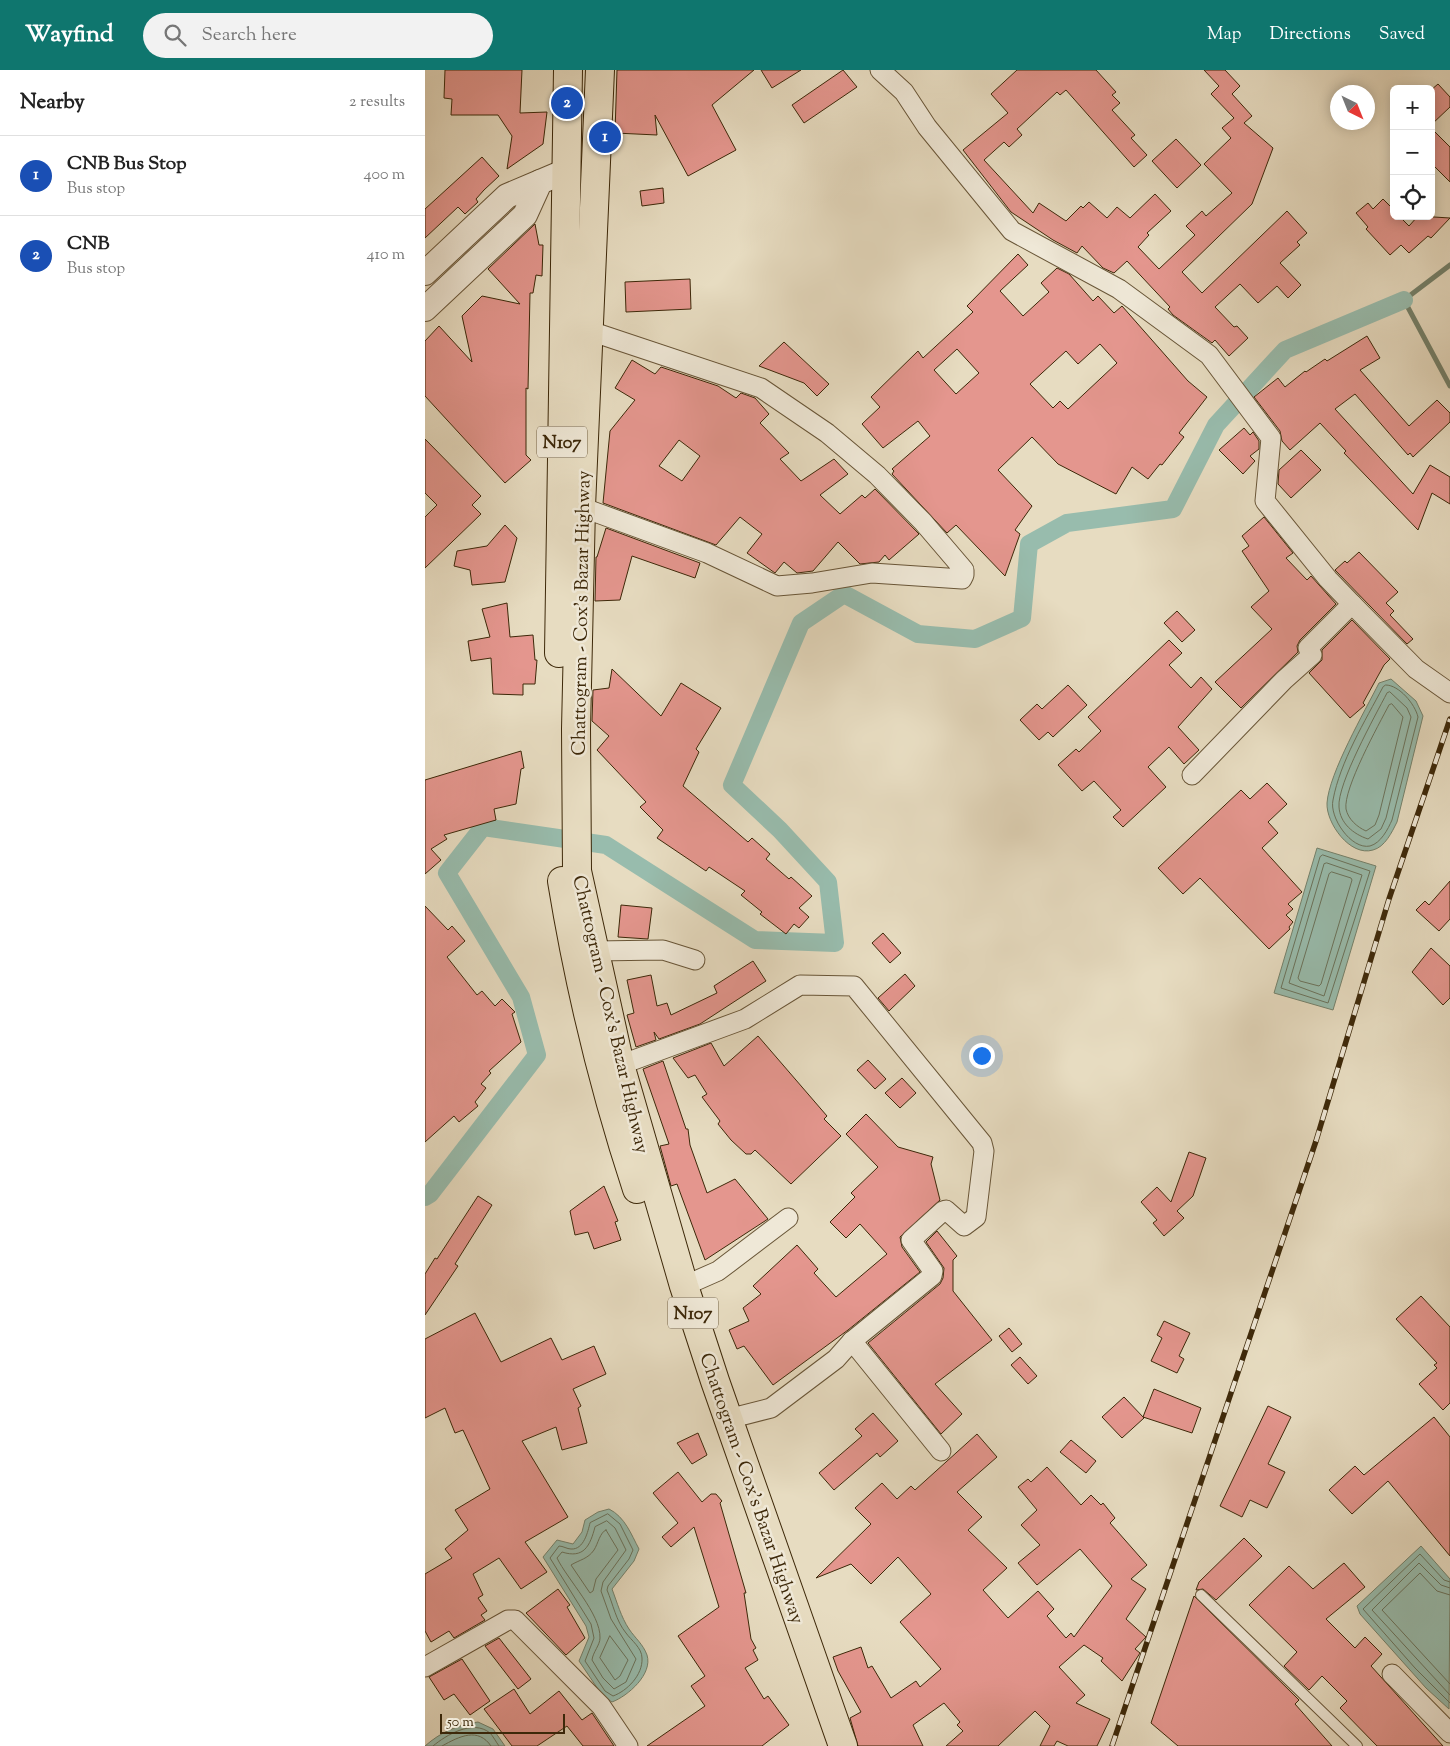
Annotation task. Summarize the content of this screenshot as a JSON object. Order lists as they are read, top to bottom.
{
  "streets": {
    "highway": ["N107", "Chattogram - Cox's Bazar Highway"]
  },
  "crossings": [
    ["N107", "Chattogram - Cox's Bazar Highway"]
  ],
  "scale_bar": "50 m",
  "north": "bottom right",
  "page": {
    "header": "Wayfind",
    "search": "Search here",
    "nav": ["Map", "Directions", "Saved"],
    "heading": ["Nearby", "2 results"],
    "map_buttons": ["+", "−"],
    "pins": ["2", "1"],
    "list": [
      {
        "mark": "1",
        "name": "CNB Bus Stop",
        "note": "Bus stop",
        "value": "400 m"
      },
      {
        "mark": "2",
        "name": "CNB",
        "note": "Bus stop",
        "value": "410 m"
      }
    ],
    "scale": "50 m"
  }
}
